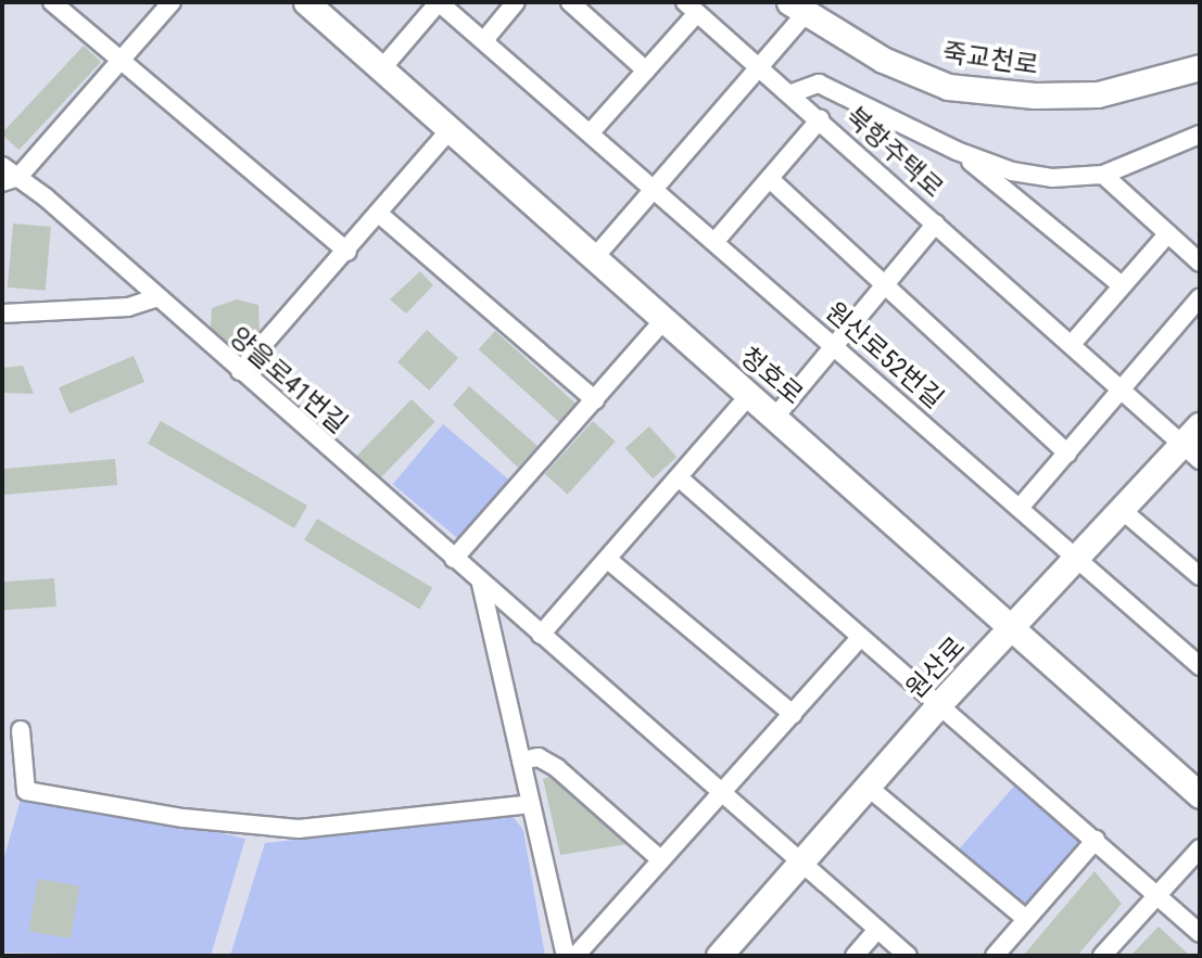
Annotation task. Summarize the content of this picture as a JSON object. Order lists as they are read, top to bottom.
{
  "streets": {
    "street": [
      "죽교천로",
      "북항주택로",
      "원산로52번길",
      "청호로",
      "양을로41번길",
      "원산로"
    ]
  },
  "crossings": [
    ["북항주택로", "원산로"],
    ["원산로52번길", "원산로"],
    ["청호로", "원산로"],
    ["양을로41번길", "원산로"]
  ]
}
